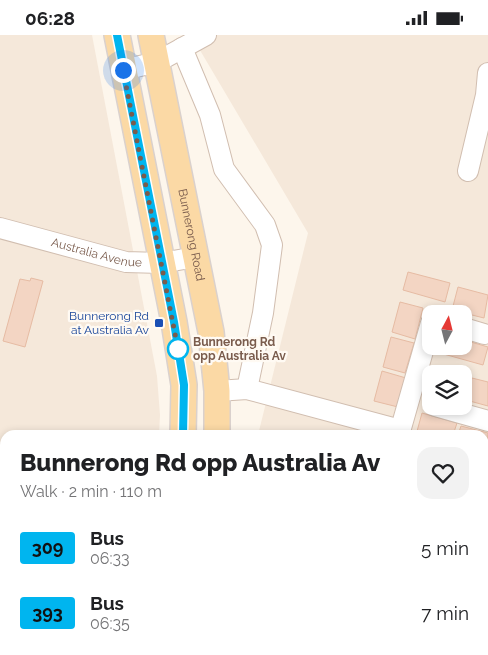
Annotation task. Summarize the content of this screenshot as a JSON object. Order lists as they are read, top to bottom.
{
  "streets": {
    "main road": ["Bunnerong Road"],
    "street": ["Australia Avenue"]
  },
  "crossings": [
    ["Bunnerong Road", "Australia Avenue"]
  ],
  "places": {
    "transit": ["Bunnerong Rd at Australia Av"],
    "other": ["Bunnerong Rd opp Australia Av"]
  },
  "lines": ["bus line 309"],
  "north": "top",
  "page": {
    "status": "06:28",
    "heading": ["Bunnerong Rd opp Australia Av", "Walk · 2 min · 110 m"],
    "list": [
      {
        "mark": "309",
        "name": "Bus",
        "note": "06:33",
        "value": "5 min"
      },
      {
        "mark": "393",
        "name": "Bus",
        "note": "06:35",
        "value": "7 min"
      }
    ]
  }
}
